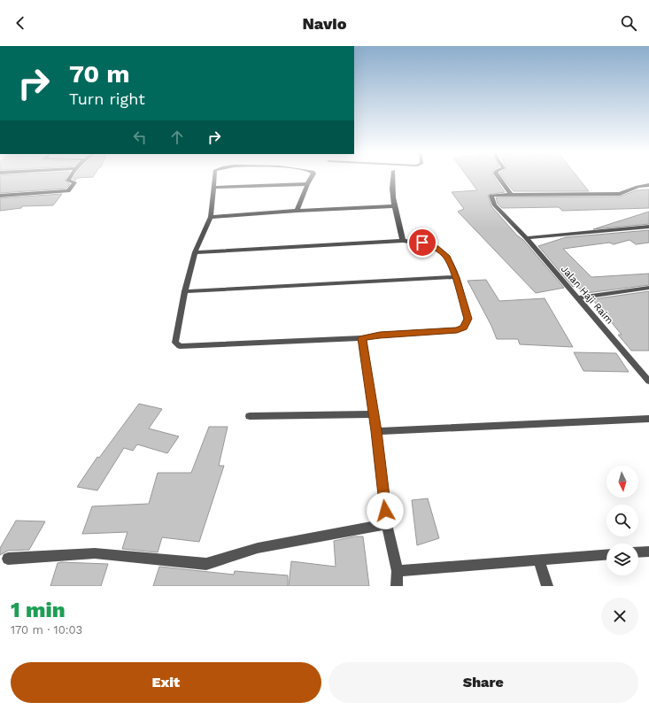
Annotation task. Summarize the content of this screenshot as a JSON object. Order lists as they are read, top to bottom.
{
  "streets": {
    "street": ["Jalan Haji Raim"]
  },
  "north": "bottom",
  "page": {
    "header": "Navio",
    "turn": ["70 m", "Turn right"],
    "heading": ["1 min", "170 m · 10:03"],
    "buttons": ["Exit", "Share"]
  }
}
